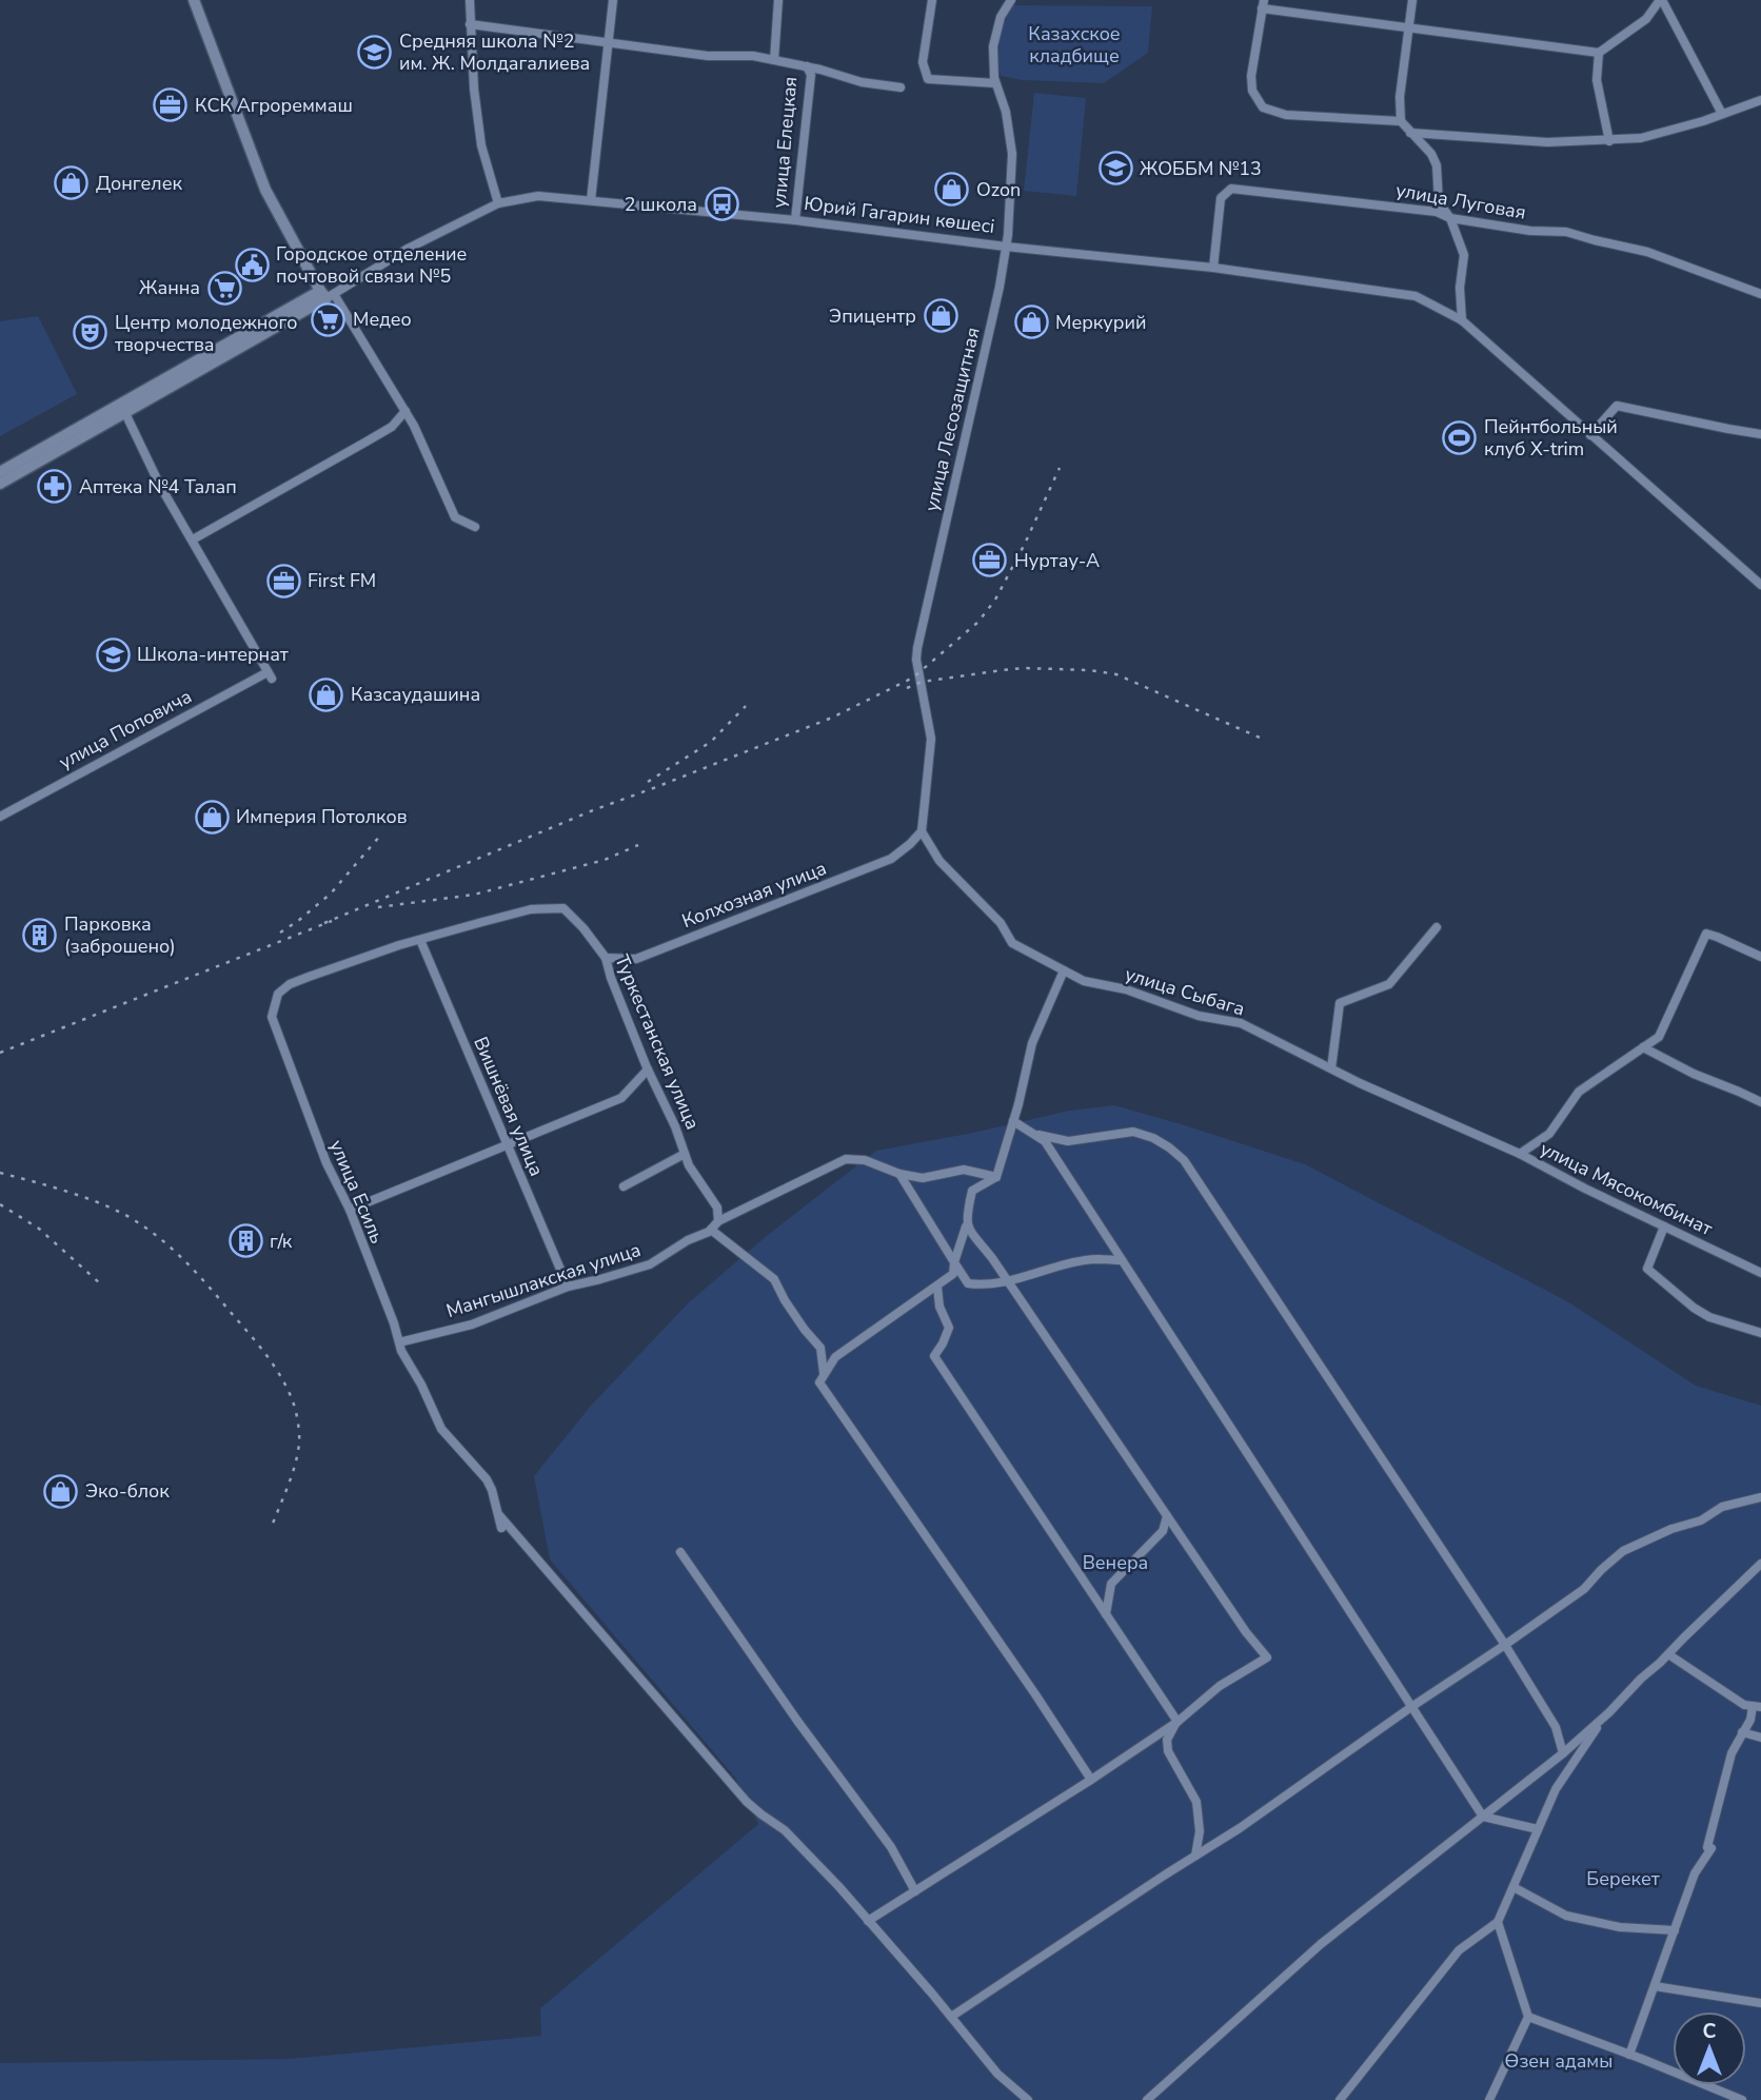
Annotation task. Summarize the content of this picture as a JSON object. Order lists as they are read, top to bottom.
{
  "streets": {
    "main road": ["Юрий Гагарин көшесі"],
    "street": [
      "улица Елецкая",
      "улица Луговая",
      "улица Лесозащитная",
      "улица Поповича",
      "Колхозная улица",
      "улица Сыбага",
      "Туркестанская улица",
      "Вишнёвая улица",
      "улица Мясокомбинат",
      "улица Есиль",
      "Мангышлакская улица"
    ]
  },
  "crossings": [
    ["улица Елецкая", "Юрий Гагарин көшесі"],
    ["улица Луговая", "Юрий Гагарин көшесі"],
    ["Юрий Гагарин көшесі", "улица Лесозащитная"],
    ["улица Лесозащитная", "Колхозная улица"],
    ["улица Лесозащитная", "улица Сыбага"],
    ["Колхозная улица", "улица Сыбага"],
    ["Колхозная улица", "Туркестанская улица"],
    ["улица Сыбага", "улица Мясокомбинат"],
    ["Туркестанская улица", "Вишнёвая улица"],
    ["Туркестанская улица", "улица Есиль"],
    ["Туркестанская улица", "Мангышлакская улица"],
    ["Вишнёвая улица", "улица Есиль"],
    ["Вишнёвая улица", "Мангышлакская улица"],
    ["улица Есиль", "Мангышлакская улица"]
  ],
  "parks": [
    "Казахское кладбище",
    "Венера",
    "Берекет",
    "Өзен адамы"
  ],
  "places": {
    "school or university": ["Средняя школа №2 им. Ж. Молдагалиева", "ЖОББМ №13", "Школа-интернат"],
    "office": ["КСК Агрореммаш", "Нуртау-А", "First FM"],
    "shop": [
      "Донгелек",
      "Ozon",
      "Эпицентр",
      "Меркурий",
      "Казсаудашина",
      "Империя Потолков",
      "Эко-блок"
    ],
    "bus stop": ["2 школа"],
    "public building": ["Городское отделение почтовой связи №5"],
    "supermarket": ["Жанна", "Медео"],
    "theatre": ["Центр молодежного творчества"],
    "sports": ["Пейнтбольный клуб X-trim"],
    "pharmacy": ["Аптека №4 Талап"],
    "building": ["Парковка (заброшено)", "г/к"]
  },
  "north": "top"
}
